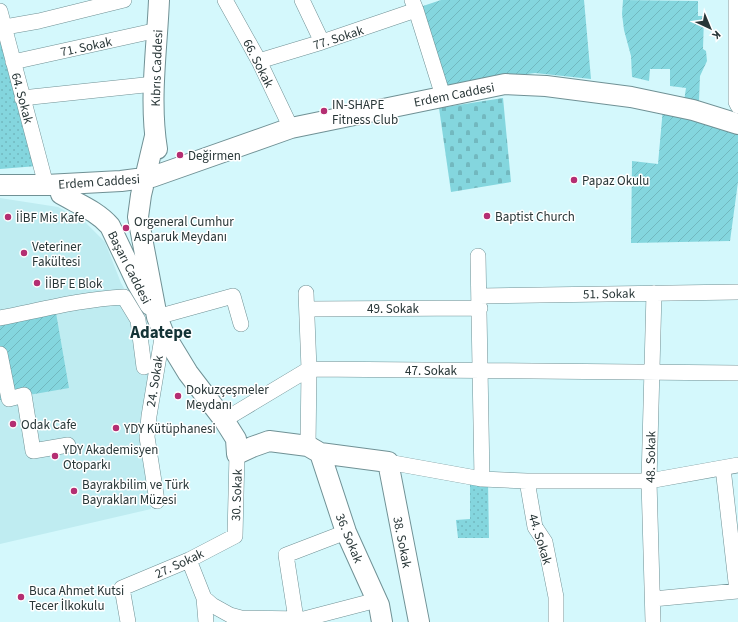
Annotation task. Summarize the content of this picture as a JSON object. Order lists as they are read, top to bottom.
{
  "streets": {
    "main road": [
      "Kıbrıs Caddesi",
      "Erdem Caddesi",
      "Başarı Caddesi",
      "36. Sokak",
      "38. Sokak"
    ],
    "street": [
      "77. Sokak",
      "71. Sokak",
      "66. Sokak",
      "64. Sokak",
      "51. Sokak",
      "49. Sokak",
      "47. Sokak",
      "24. Sokak",
      "48. Sokak",
      "30. Sokak",
      "44. Sokak",
      "27. Sokak"
    ]
  },
  "crossings": [
    ["77. Sokak", "66. Sokak"],
    ["71. Sokak", "Kıbrıs Caddesi"],
    ["71. Sokak", "64. Sokak"],
    ["66. Sokak", "Erdem Caddesi"],
    ["Kıbrıs Caddesi", "Erdem Caddesi"],
    ["Kıbrıs Caddesi", "Başarı Caddesi"],
    ["Erdem Caddesi", "64. Sokak"],
    ["Erdem Caddesi", "Başarı Caddesi"],
    ["64. Sokak", "Başarı Caddesi"],
    ["Başarı Caddesi", "24. Sokak"],
    ["Başarı Caddesi", "30. Sokak"],
    ["51. Sokak", "49. Sokak"],
    ["51. Sokak", "48. Sokak"],
    ["47. Sokak", "48. Sokak"],
    ["30. Sokak", "27. Sokak"]
  ],
  "districts": ["Adatepe"],
  "places": [
    "IN-SHAPE Fitness Club",
    "Değirmen",
    "Papaz Okulu",
    "Baptist Church",
    "İİBF Mis Kafe",
    "Orgeneral Cumhur Asparuk Meydanı",
    "Veteriner Fakültesi",
    "İİBF E Blok",
    "Dokuzçeşmeler Meydanı",
    "Odak Cafe",
    "YDY Kütüphanesi",
    "YDY Akademisyen Otoparkı",
    "Bayrakbilim ve Türk Bayrakları Müzesi",
    "Buca Ahmet Kutsi Tecer İlkokulu"
  ],
  "north": "bottom right"
}
